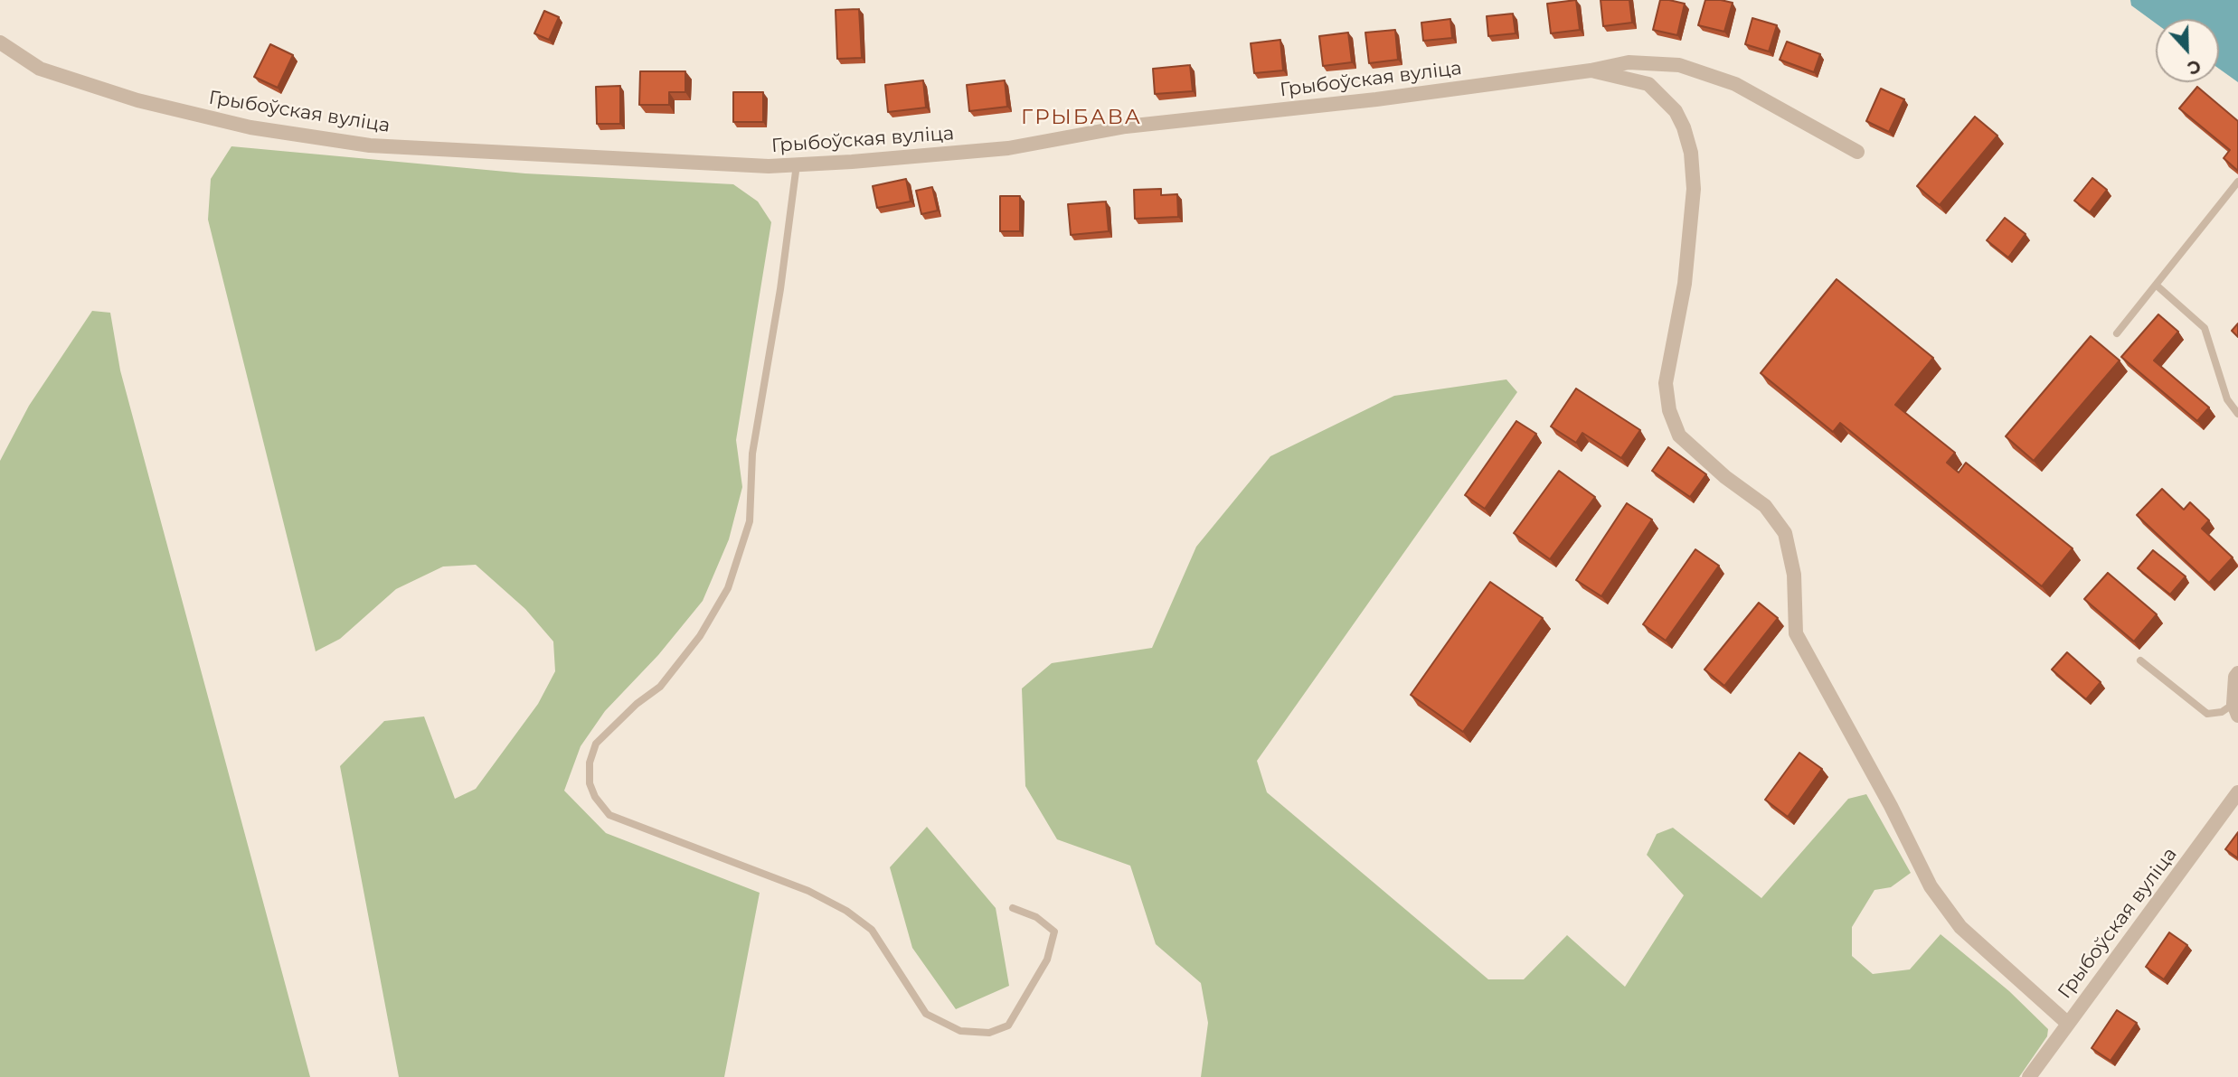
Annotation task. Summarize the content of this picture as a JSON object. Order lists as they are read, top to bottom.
{
  "streets": {
    "street": ["Грыбоўская вуліца"]
  },
  "districts": ["ГРЫБАВА"],
  "north": "bottom"
}
